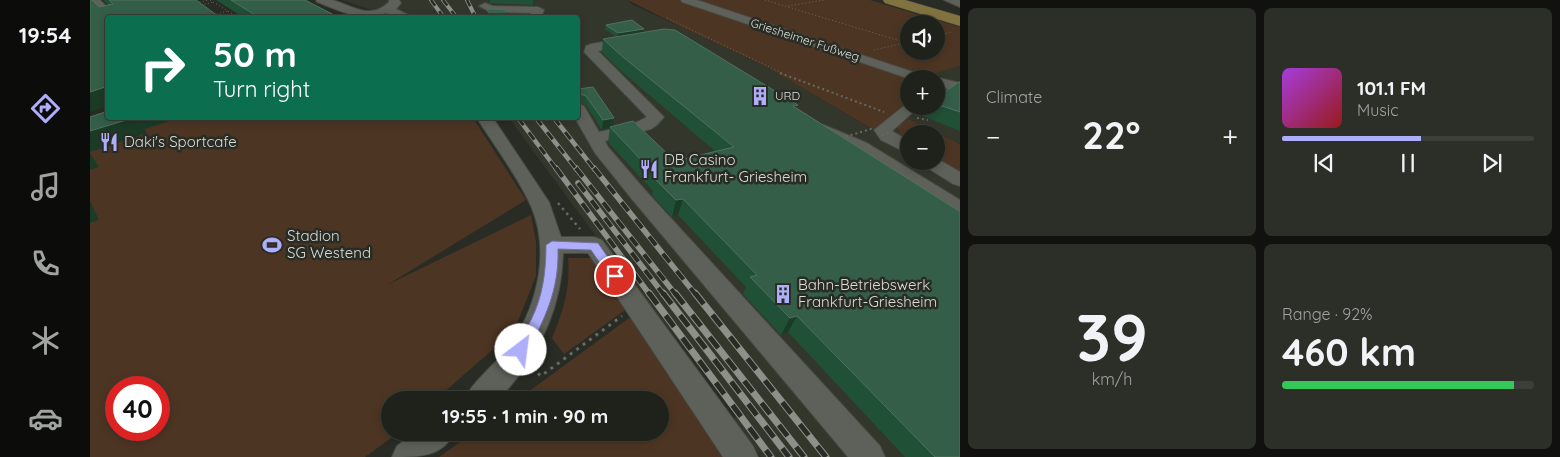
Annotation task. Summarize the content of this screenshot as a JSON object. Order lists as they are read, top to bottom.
{
  "streets": {
    "street": ["Griesheimer Fußweg"]
  },
  "places": {
    "building": ["URD", "Bahn-Betriebswerk Frankfurt-Griesheim"],
    "restaurant": ["Daki's Sportcafe", "DB Casino Frankfurt- Griesheim"],
    "sports": ["Stadion SG Westend"]
  },
  "page": {
    "tabs": "19:54",
    "tile": [
      "Climate",
      ["39", "km/h"],
      ["Range · 92%", "460 km"]
    ],
    "map_buttons": ["+", "−"],
    "turn": ["50 m", "Turn right"],
    "song": ["101.1 FM", "Music"],
    "heat": ["−", "22°", "+"],
    "limit": "40",
    "trip": "19:55 · 1 min · 90 m"
  }
}
